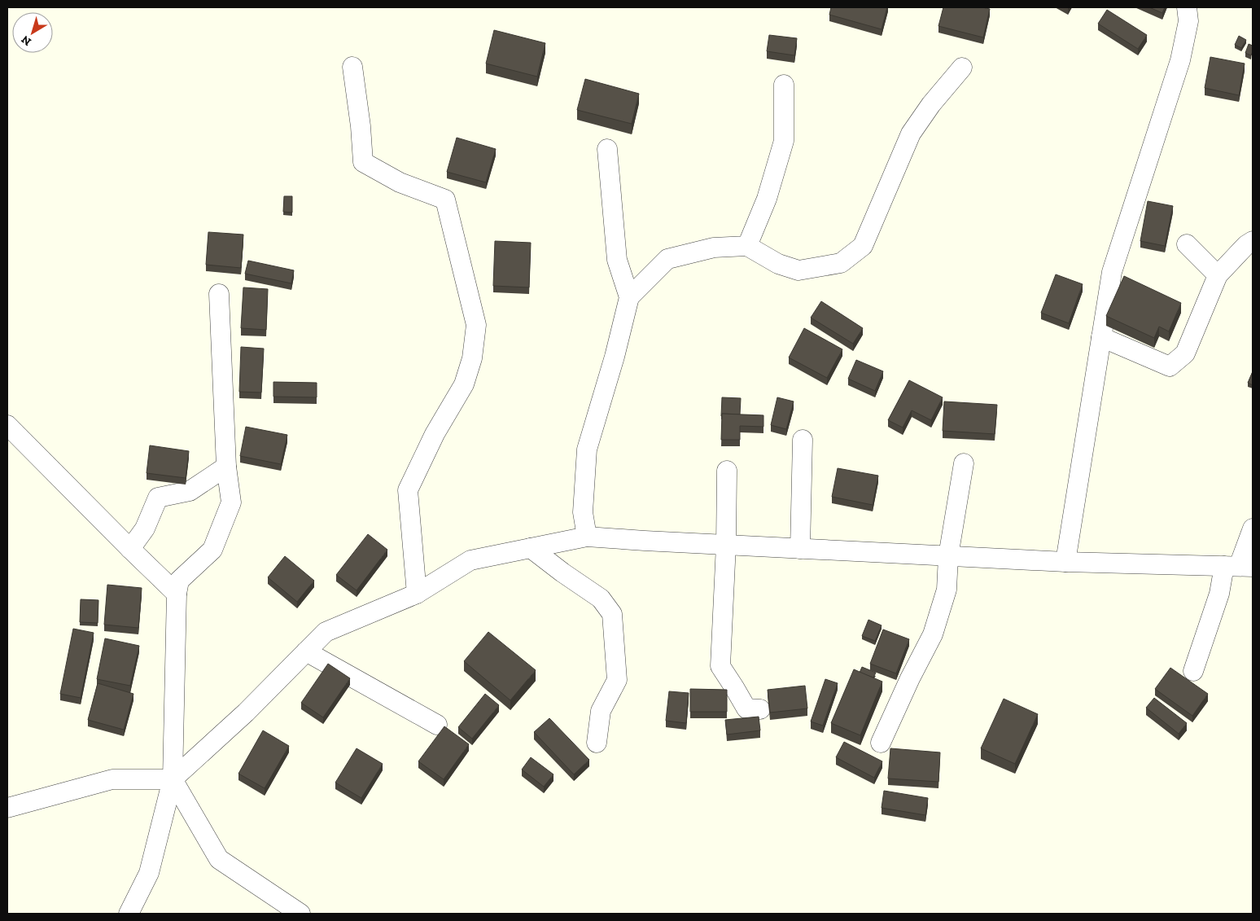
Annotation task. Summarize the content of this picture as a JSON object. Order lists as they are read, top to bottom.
{
  "north": "bottom left"
}
